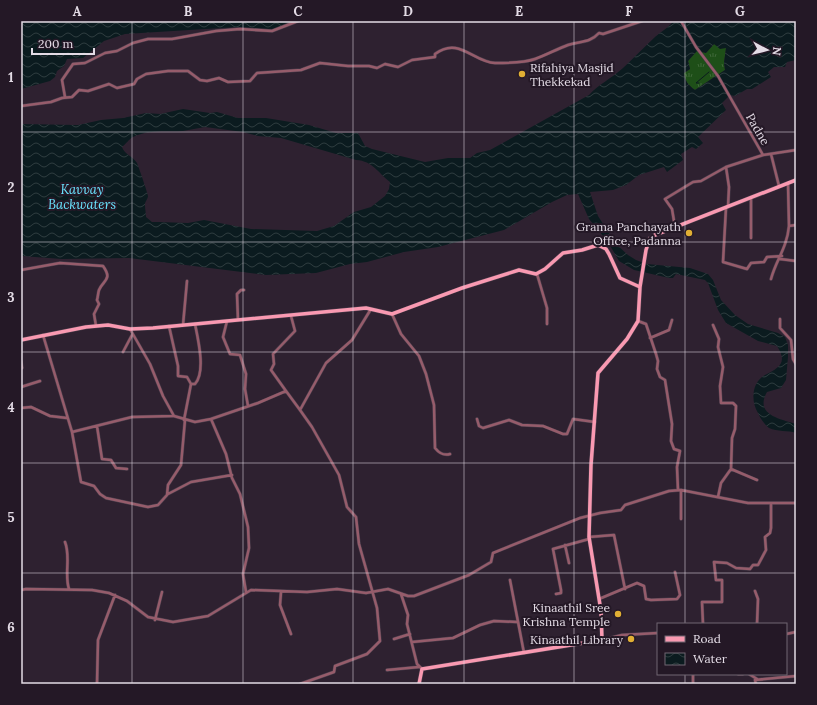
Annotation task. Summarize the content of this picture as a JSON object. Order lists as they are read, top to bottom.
{
  "streets": {
    "street": ["Padne"]
  },
  "water": ["Kavvay Backwaters"],
  "places": [
    "Rifahiya Masjid Thekkekad",
    "Grama Panchayath Office, Padanna",
    "Kinaathil Sree Krishna Temple",
    "Kinaathil Library"
  ],
  "legend": ["Road", "Water"],
  "scale_bar": "200 m",
  "north": "right",
  "grid": {
    "columns": [
      "A",
      "B",
      "C",
      "D",
      "E",
      "F",
      "G"
    ],
    "rows": [
      "1",
      "2",
      "3",
      "4",
      "5",
      "6"
    ]
  }
}
